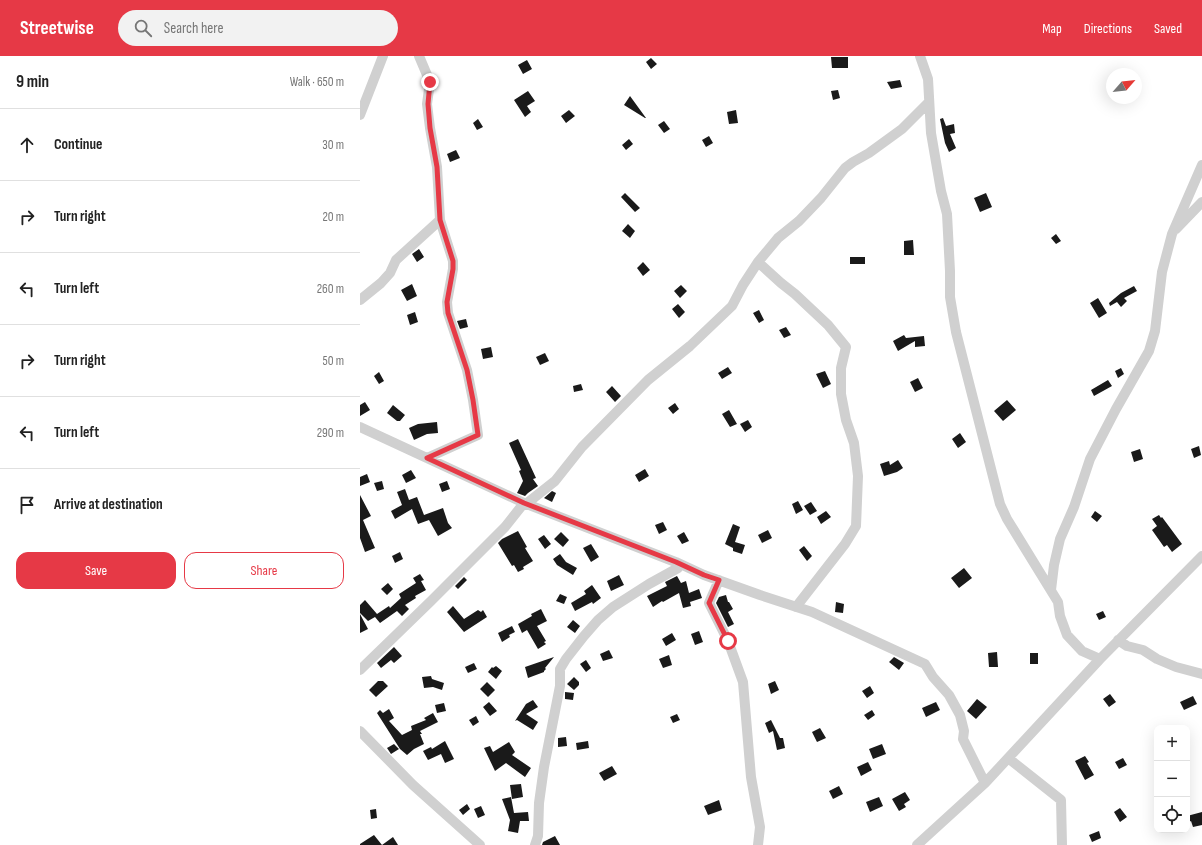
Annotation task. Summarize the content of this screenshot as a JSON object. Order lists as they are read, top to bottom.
{
  "north": "top right",
  "page": {
    "header": "Streetwise",
    "search": "Search here",
    "nav": ["Map", "Directions", "Saved"],
    "heading": ["9 min", "Walk · 650 m"],
    "list": [
      ["Continue", "30 m"],
      ["Turn right", "20 m"],
      ["Turn left", "260 m"],
      ["Turn right", "50 m"],
      ["Turn left", "290 m"],
      "Arrive at destination"
    ],
    "buttons": ["Save", "Share"],
    "map_buttons": ["+", "−"]
  }
}
